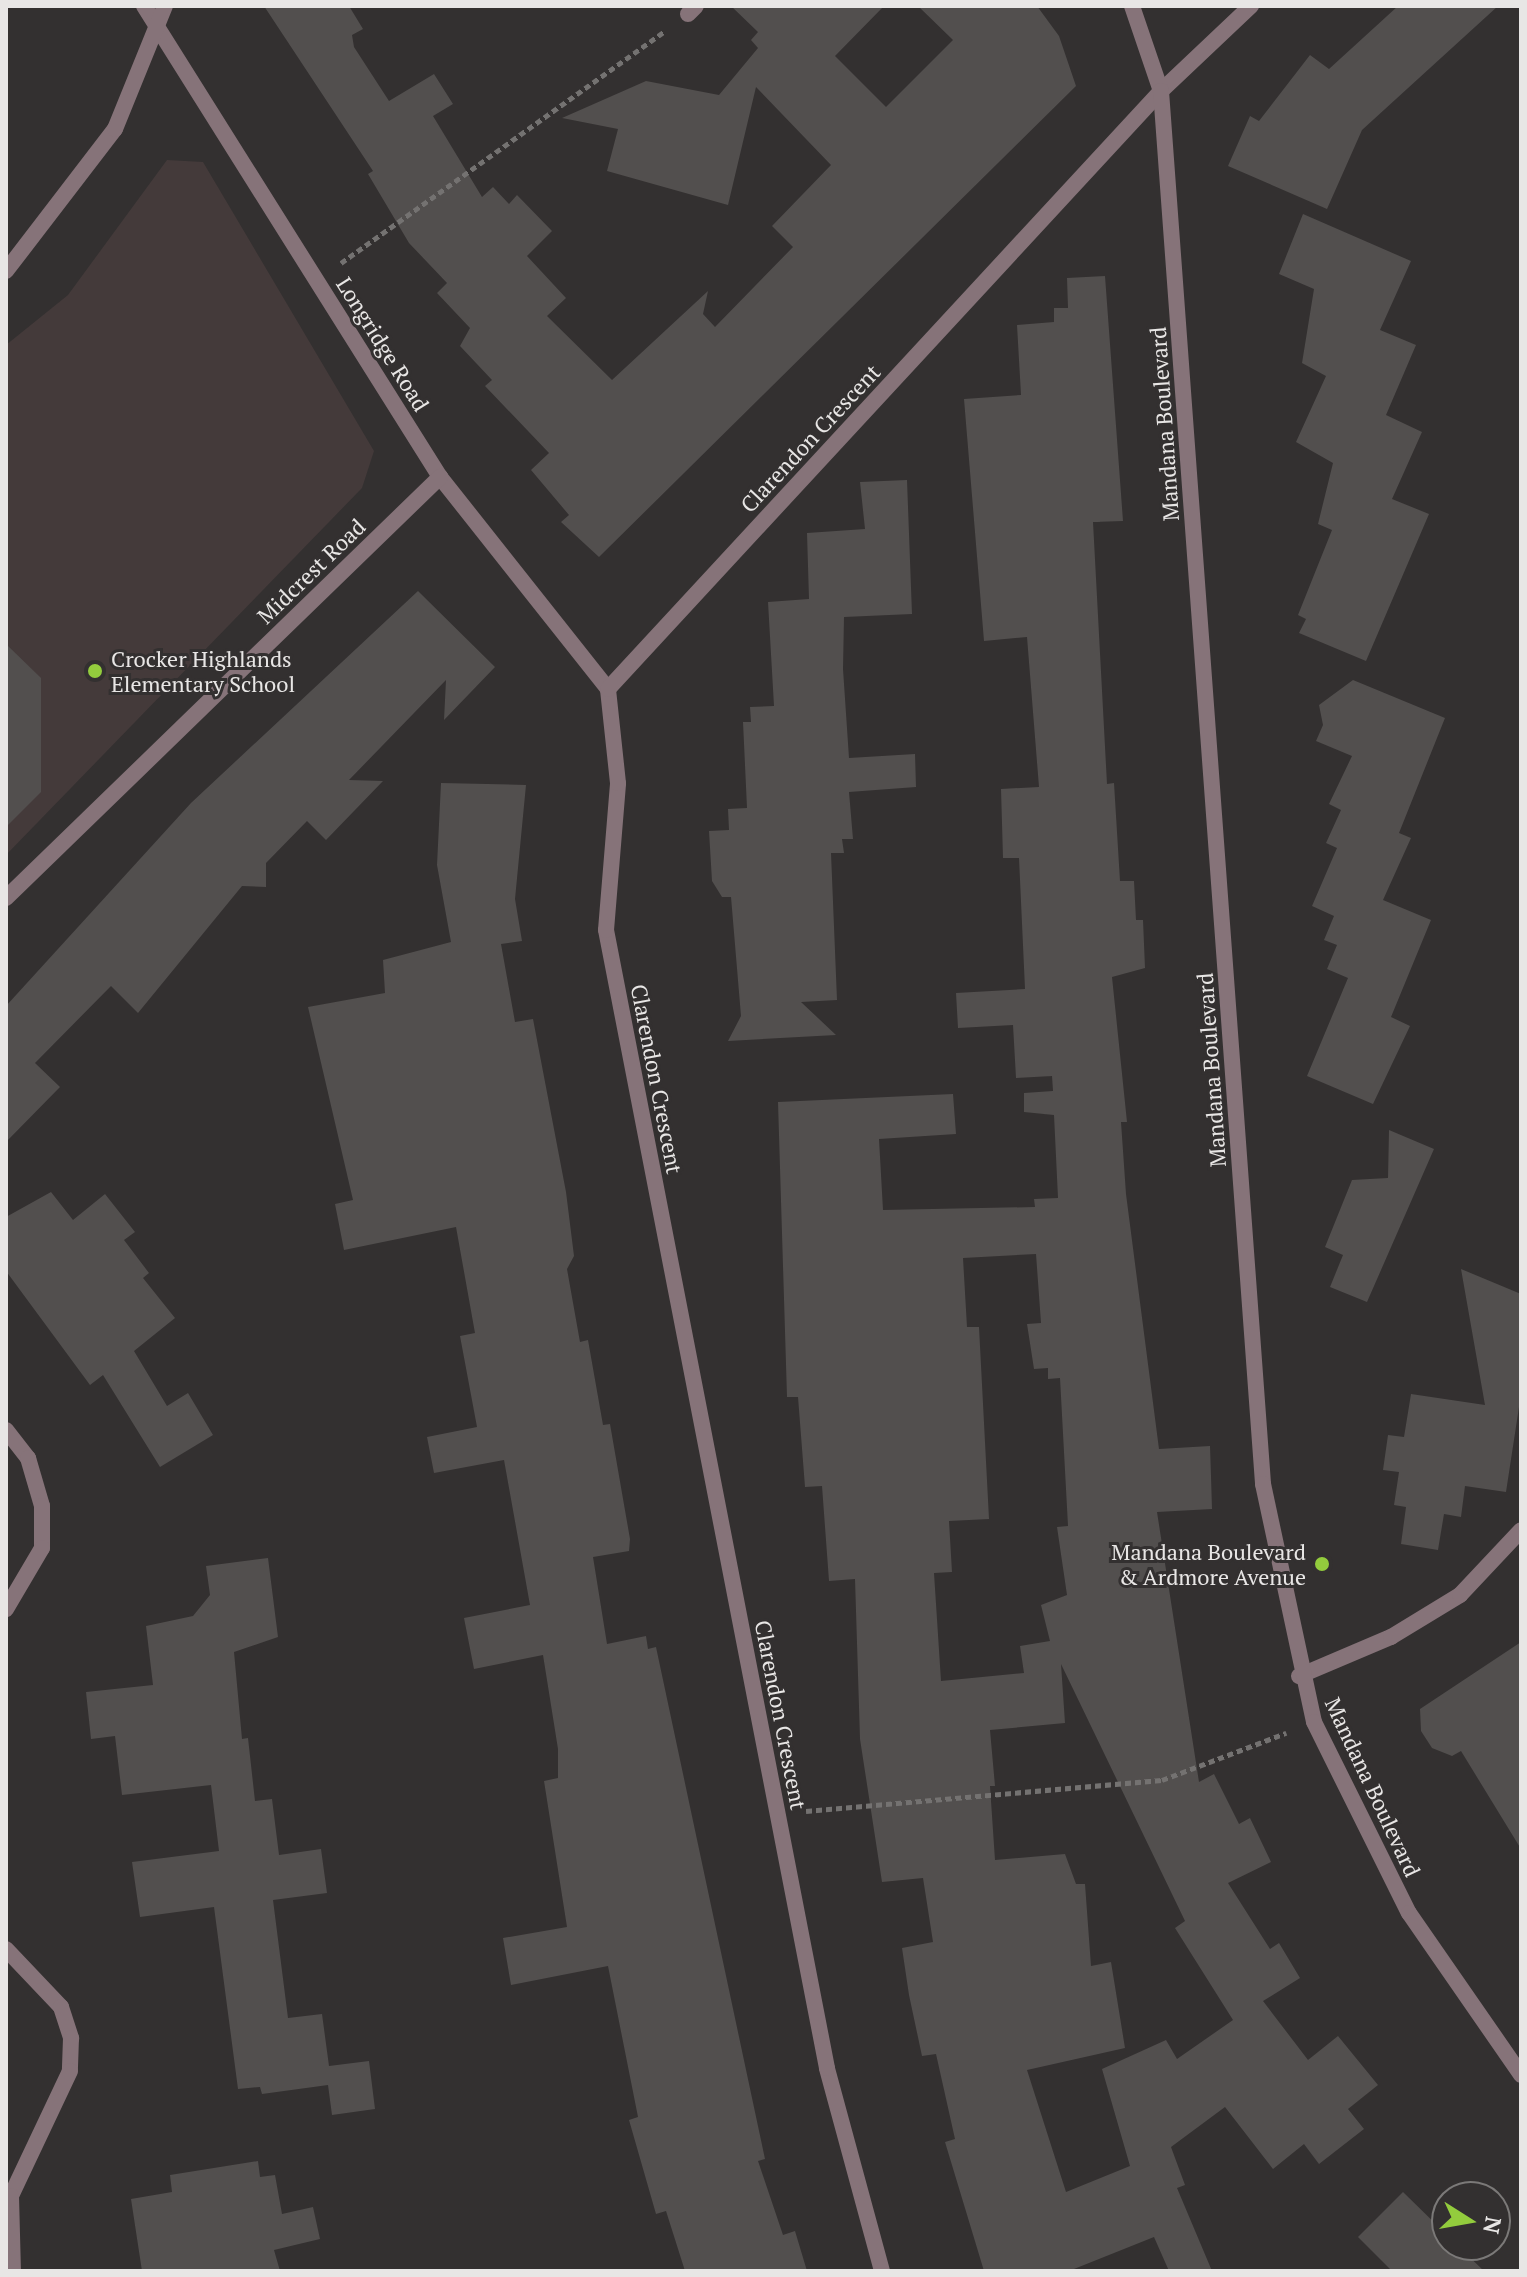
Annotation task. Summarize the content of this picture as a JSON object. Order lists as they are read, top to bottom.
{
  "streets": {
    "street": [
      "Longridge Road",
      "Mandana Boulevard",
      "Clarendon Crescent",
      "Midcrest Road"
    ]
  },
  "crossings": [
    ["Longridge Road", "Clarendon Crescent"],
    ["Longridge Road", "Midcrest Road"],
    ["Mandana Boulevard", "Clarendon Crescent"]
  ],
  "places": ["Crocker Highlands Elementary School", "Mandana Boulevard & Ardmore Avenue"],
  "north": "right"
}
